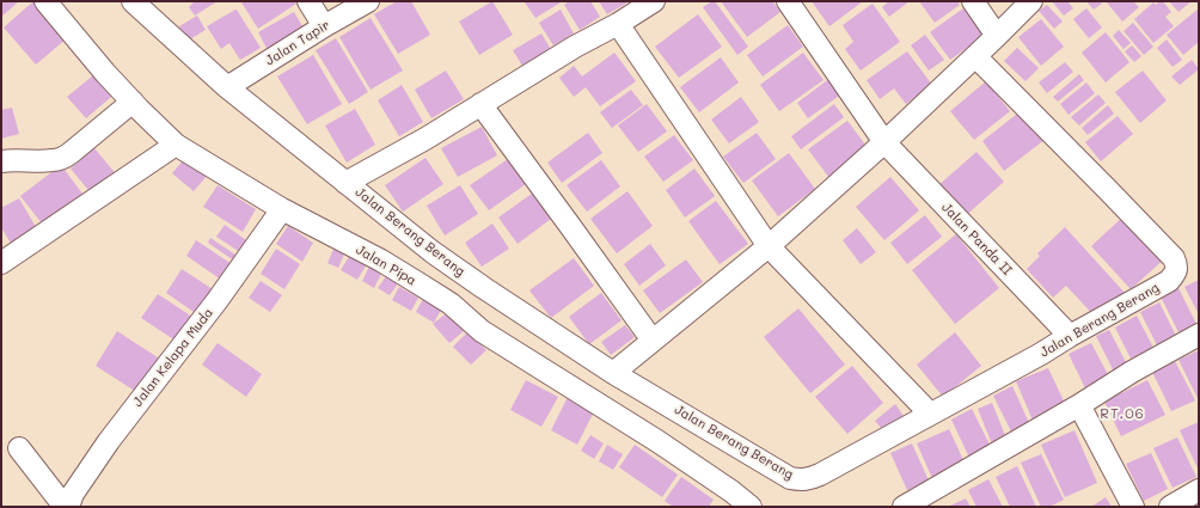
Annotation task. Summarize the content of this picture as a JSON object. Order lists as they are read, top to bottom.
{
  "streets": {
    "street": [
      "Jalan Tapir",
      "Jalan Berang Berang",
      "Jalan Panda II",
      "Jalan Pipa",
      "Jalan Kelapa Muda"
    ]
  },
  "crossings": [
    ["Jalan Tapir", "Jalan Berang Berang"],
    ["Jalan Berang Berang", "Jalan Panda II"],
    ["Jalan Pipa", "Jalan Kelapa Muda"]
  ],
  "districts": ["RT.06"]
}
